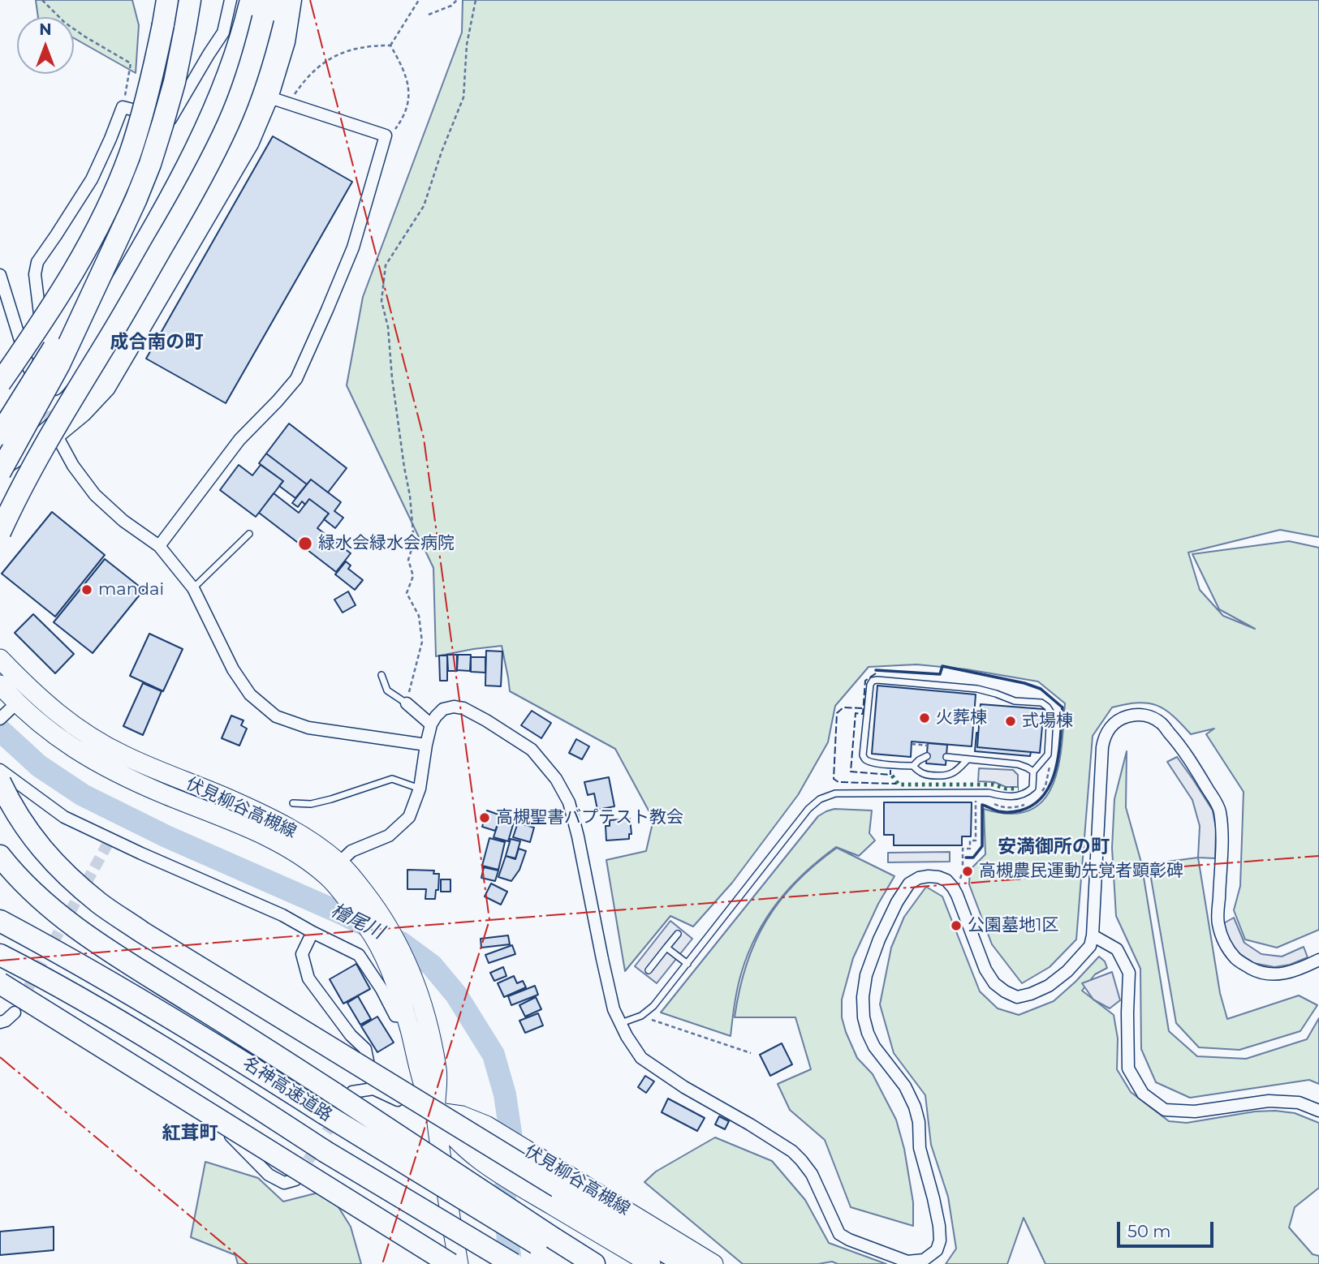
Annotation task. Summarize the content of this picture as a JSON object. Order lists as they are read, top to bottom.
{
  "streets": {
    "highway": ["名神高速道路"],
    "main road": ["伏見柳谷高槻線"]
  },
  "districts": ["成合南の町", "安満御所の町", "紅茸町"],
  "water": ["檜尾川"],
  "places": [
    "緑水会緑水会病院",
    "mandai",
    "火葬棟",
    "式場棟",
    "高槻聖書バプテスト教会",
    "高槻農民運動先覚者顕彰碑",
    "公園墓地1区"
  ],
  "scale_bar": "50 m",
  "north": "top"
}
